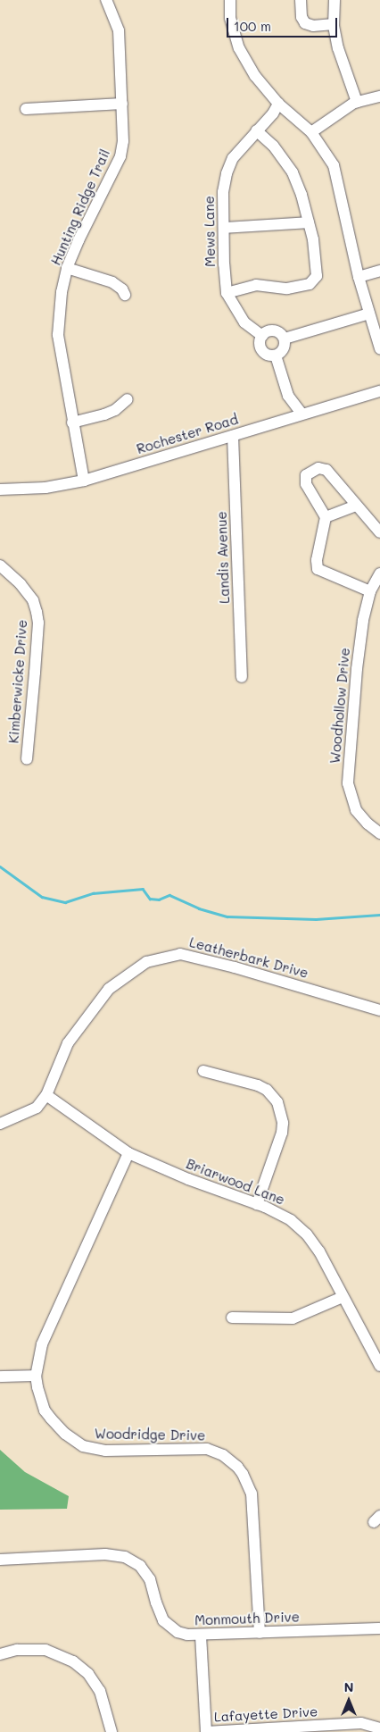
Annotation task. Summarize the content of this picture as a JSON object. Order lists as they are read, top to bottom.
{
  "streets": {
    "street": [
      "Hunting Ridge Trail",
      "Mews Lane",
      "Rochester Road",
      "Landis Avenue",
      "Kimberwicke Drive",
      "Woodhollow Drive",
      "Leatherbark Drive",
      "Briarwood Lane",
      "Woodridge Drive",
      "Monmouth Drive",
      "Lafayette Drive"
    ]
  },
  "crossings": [
    ["Hunting Ridge Trail", "Rochester Road"],
    ["Rochester Road", "Landis Avenue"],
    ["Leatherbark Drive", "Briarwood Lane"],
    ["Briarwood Lane", "Woodridge Drive"],
    ["Woodridge Drive", "Monmouth Drive"]
  ],
  "scale_bar": "100 m",
  "north": "top"
}
